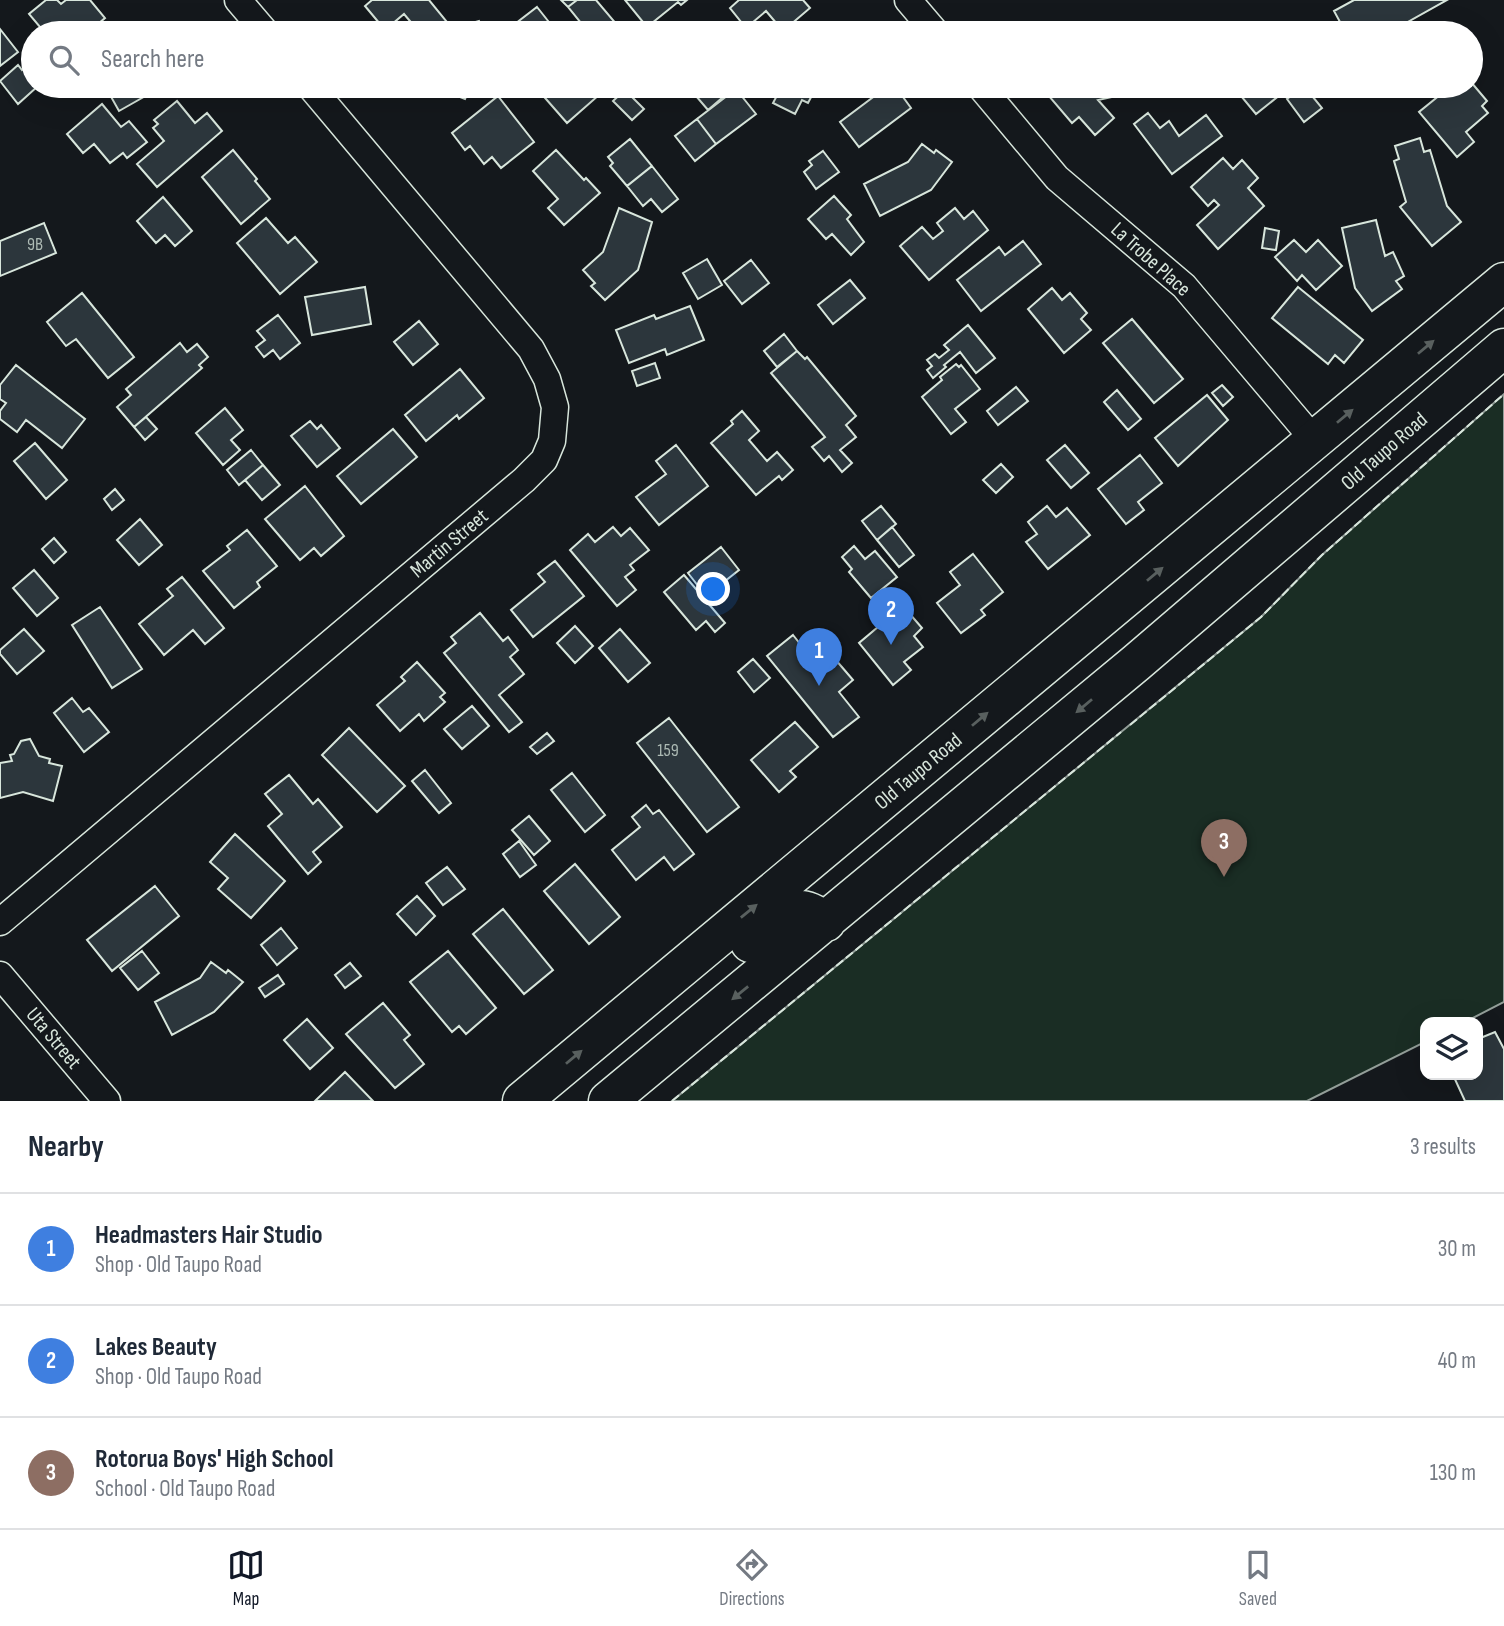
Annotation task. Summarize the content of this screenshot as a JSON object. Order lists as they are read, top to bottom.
{
  "streets": {
    "highway": ["Old Taupo Road"],
    "street": ["La Trobe Place", "Martin Street", "Uta Street"]
  },
  "crossings": [
    ["La Trobe Place", "Old Taupo Road"]
  ],
  "house_numbers": ["9B", "159"],
  "page": {
    "search": "Search here",
    "pins": ["2", "1", "3"],
    "heading": ["Nearby", "3 results"],
    "list": [
      {
        "mark": "1",
        "name": "Headmasters Hair Studio",
        "note": "Shop · Old Taupo Road",
        "value": "30 m"
      },
      {
        "mark": "2",
        "name": "Lakes Beauty",
        "note": "Shop · Old Taupo Road",
        "value": "40 m"
      },
      {
        "mark": "3",
        "name": "Rotorua Boys' High School",
        "note": "School · Old Taupo Road",
        "value": "130 m"
      }
    ],
    "nav": ["Map", "Directions", "Saved"]
  }
}
